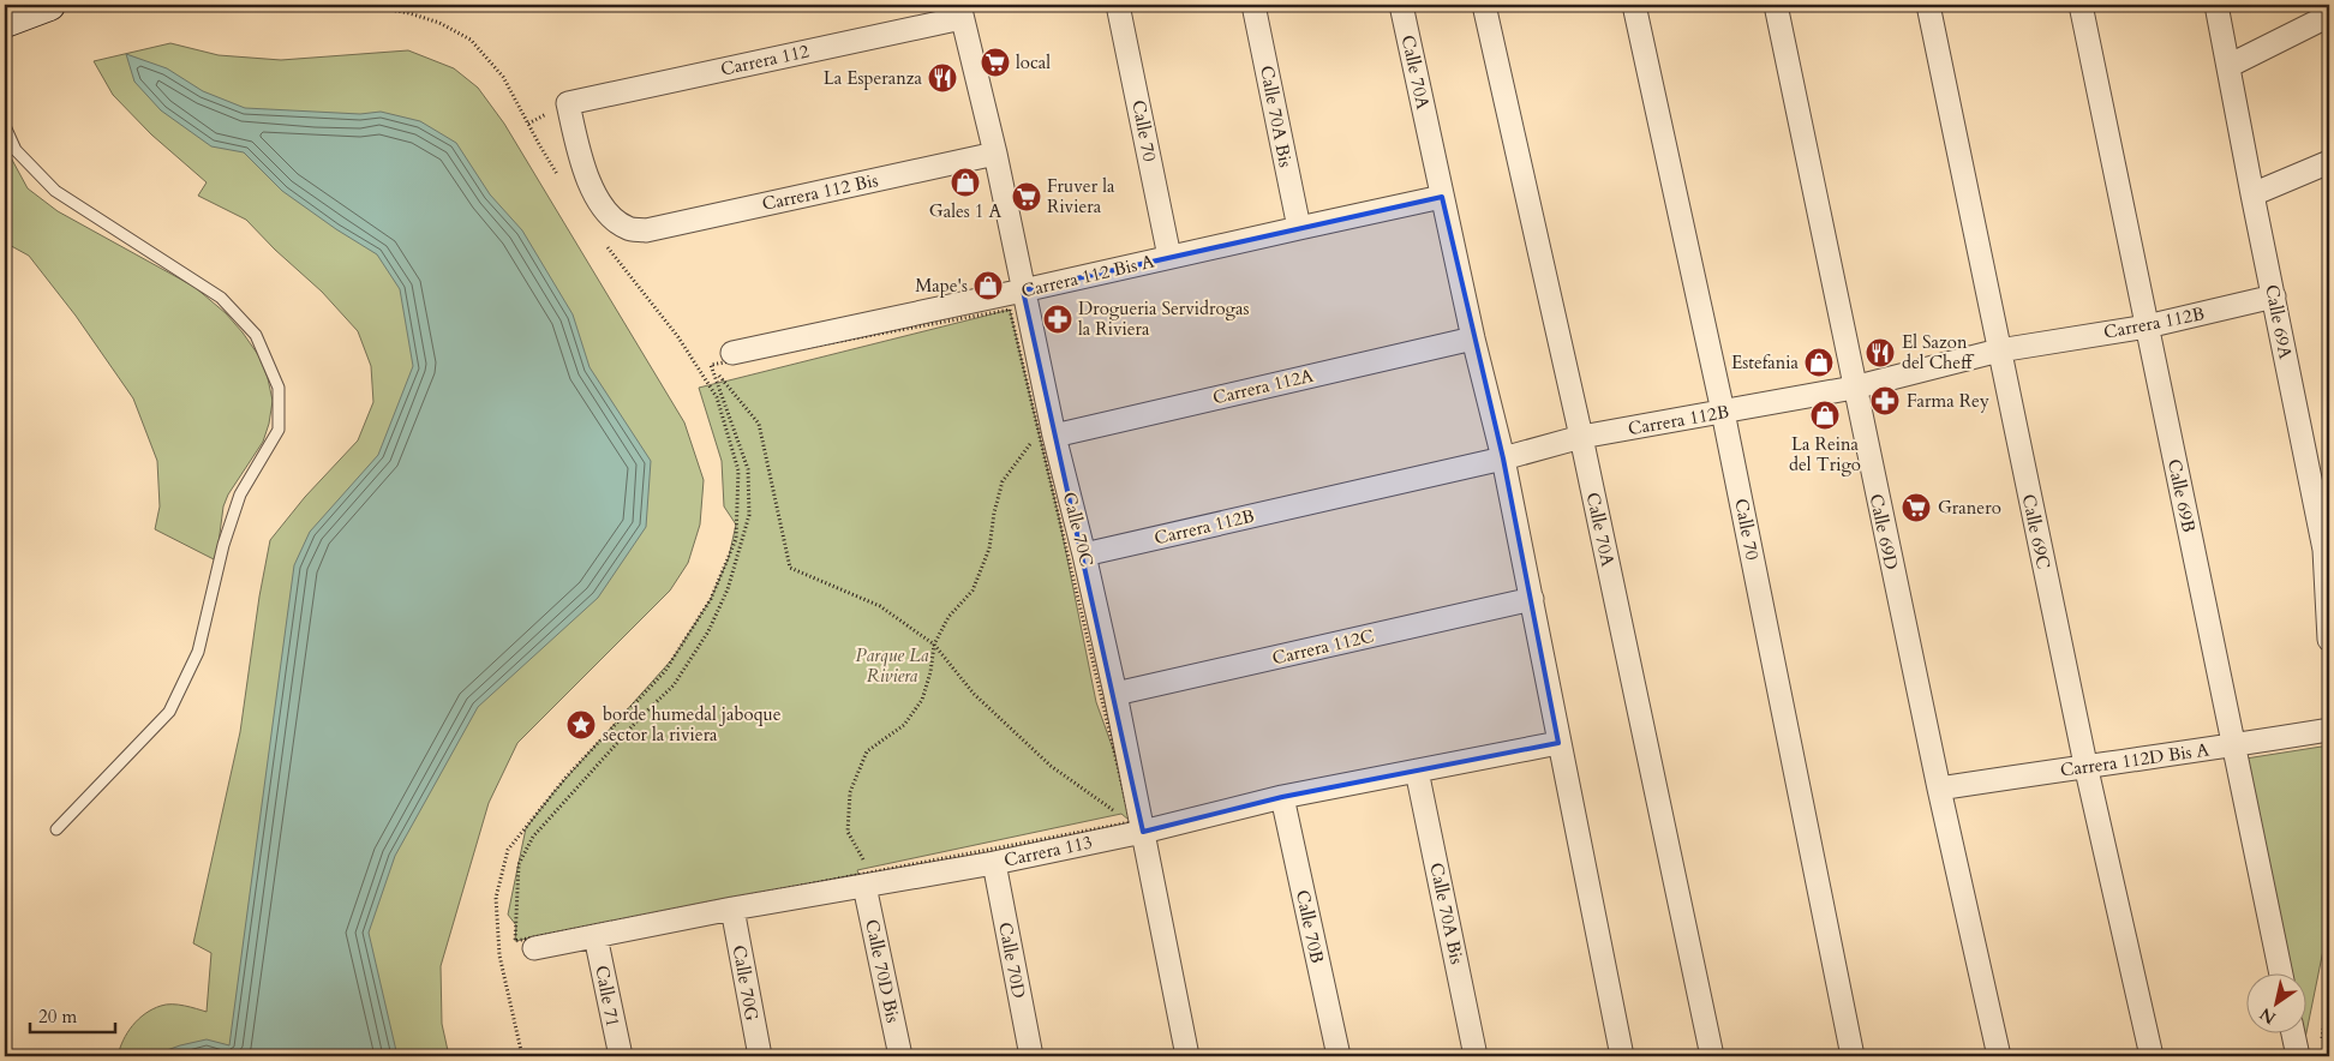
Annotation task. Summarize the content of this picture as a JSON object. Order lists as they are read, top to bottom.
{
  "streets": {
    "street": [
      "Carrera 112",
      "Calle 70A",
      "Calle 70A Bis",
      "Calle 70",
      "Carrera 112 Bis",
      "Carrera 112 Bis A",
      "Calle 69A",
      "Carrera 112B",
      "Carrera 112A",
      "Calle 69B",
      "Calle 70C",
      "Calle 69D",
      "Calle 69C",
      "Carrera 112C",
      "Carrera 112D Bis A",
      "Carrera 113",
      "Calle 70B",
      "Calle 70D",
      "Calle 70D Bis",
      "Calle 70G",
      "Calle 71"
    ]
  },
  "crossings": [
    ["Carrera 112", "Carrera 112 Bis"],
    ["Carrera 112", "Calle 70C"],
    ["Calle 70A", "Carrera 112 Bis A"],
    ["Calle 70A", "Carrera 112B"],
    ["Calle 70A", "Carrera 112A"],
    ["Calle 70A", "Carrera 112C"],
    ["Calle 70A", "Carrera 113"],
    ["Calle 70A Bis", "Carrera 112 Bis A"],
    ["Calle 70A Bis", "Carrera 113"],
    ["Calle 70", "Carrera 112 Bis A"],
    ["Calle 70", "Carrera 112B"],
    ["Carrera 112 Bis", "Calle 70C"],
    ["Carrera 112 Bis A", "Calle 70C"],
    ["Calle 69A", "Carrera 112B"],
    ["Carrera 112B", "Calle 69B"],
    ["Carrera 112B", "Calle 70C"],
    ["Carrera 112B", "Calle 69D"],
    ["Carrera 112B", "Calle 69C"],
    ["Carrera 112A", "Calle 70C"],
    ["Calle 69B", "Carrera 112D Bis A"],
    ["Calle 70C", "Carrera 112C"],
    ["Calle 70C", "Carrera 113"],
    ["Calle 69D", "Carrera 112D Bis A"],
    ["Calle 69C", "Carrera 112D Bis A"],
    ["Carrera 113", "Calle 70B"],
    ["Carrera 113", "Calle 70D"],
    ["Carrera 113", "Calle 70D Bis"],
    ["Carrera 113", "Calle 70G"],
    ["Carrera 113", "Calle 71"]
  ],
  "parks": ["Parque La Riviera"],
  "places": {
    "supermarket": ["local", "Fruver la Riviera", "Granero"],
    "restaurant": ["La Esperanza", "El Sazon del Cheff"],
    "shop": [
      "Gales 1 A",
      "Mape's",
      "Estefania",
      "La Reina del Trigo"
    ],
    "pharmacy": ["Drogueria Servidrogas la Riviera", "Farma Rey"],
    "place": ["borde humedal jaboque sector la riviera"]
  },
  "scale_bar": "20 m",
  "north": "bottom left"
}
